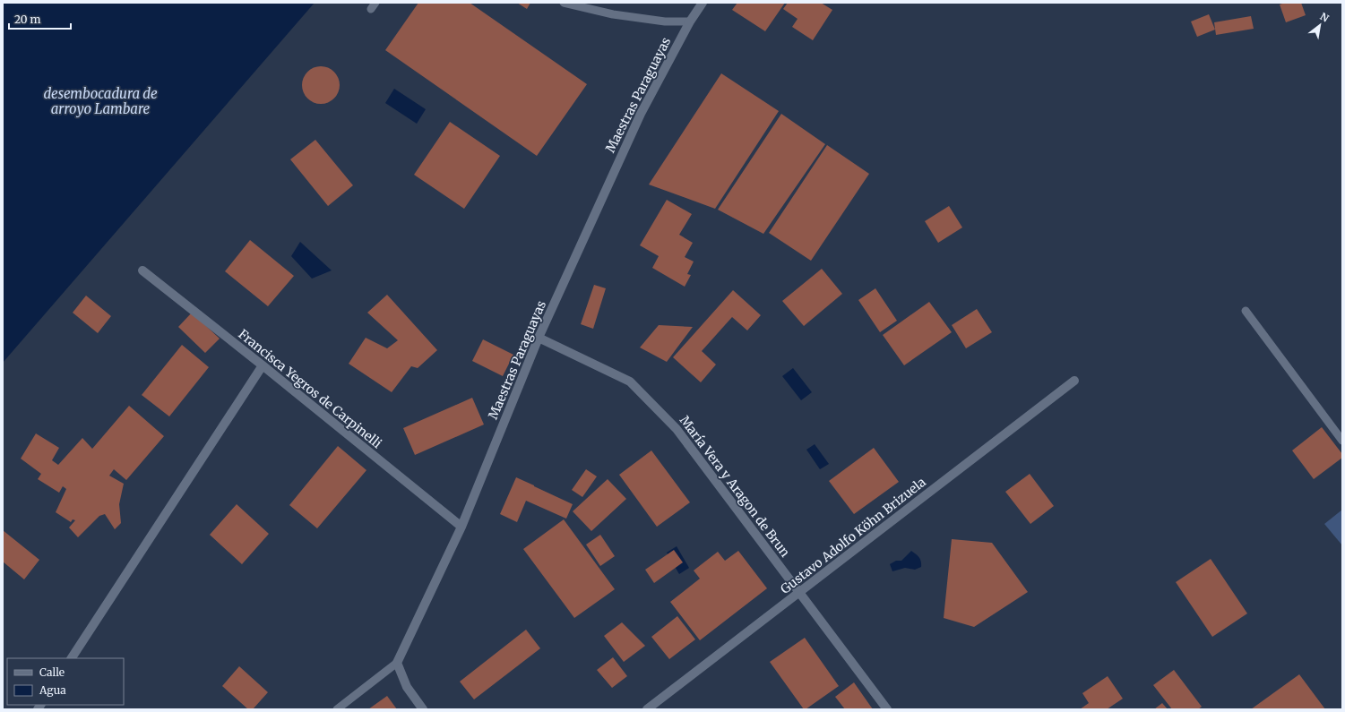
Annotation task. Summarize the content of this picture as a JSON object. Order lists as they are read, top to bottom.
{
  "streets": {
    "street": [
      "Maestras Paraguayas",
      "Francisca Yegros de Carpinelli",
      "María Vera y Aragon de Brun",
      "Gustavo Adolfo Köhn Brizuela"
    ]
  },
  "crossings": [
    ["Maestras Paraguayas", "Francisca Yegros de Carpinelli"],
    ["Maestras Paraguayas", "María Vera y Aragon de Brun"],
    ["María Vera y Aragon de Brun", "Gustavo Adolfo Köhn Brizuela"]
  ],
  "water": ["desembocadura de arroyo Lambare"],
  "legend": ["Calle", "Agua"],
  "scale_bar": "20 m",
  "north": "top right"
}
